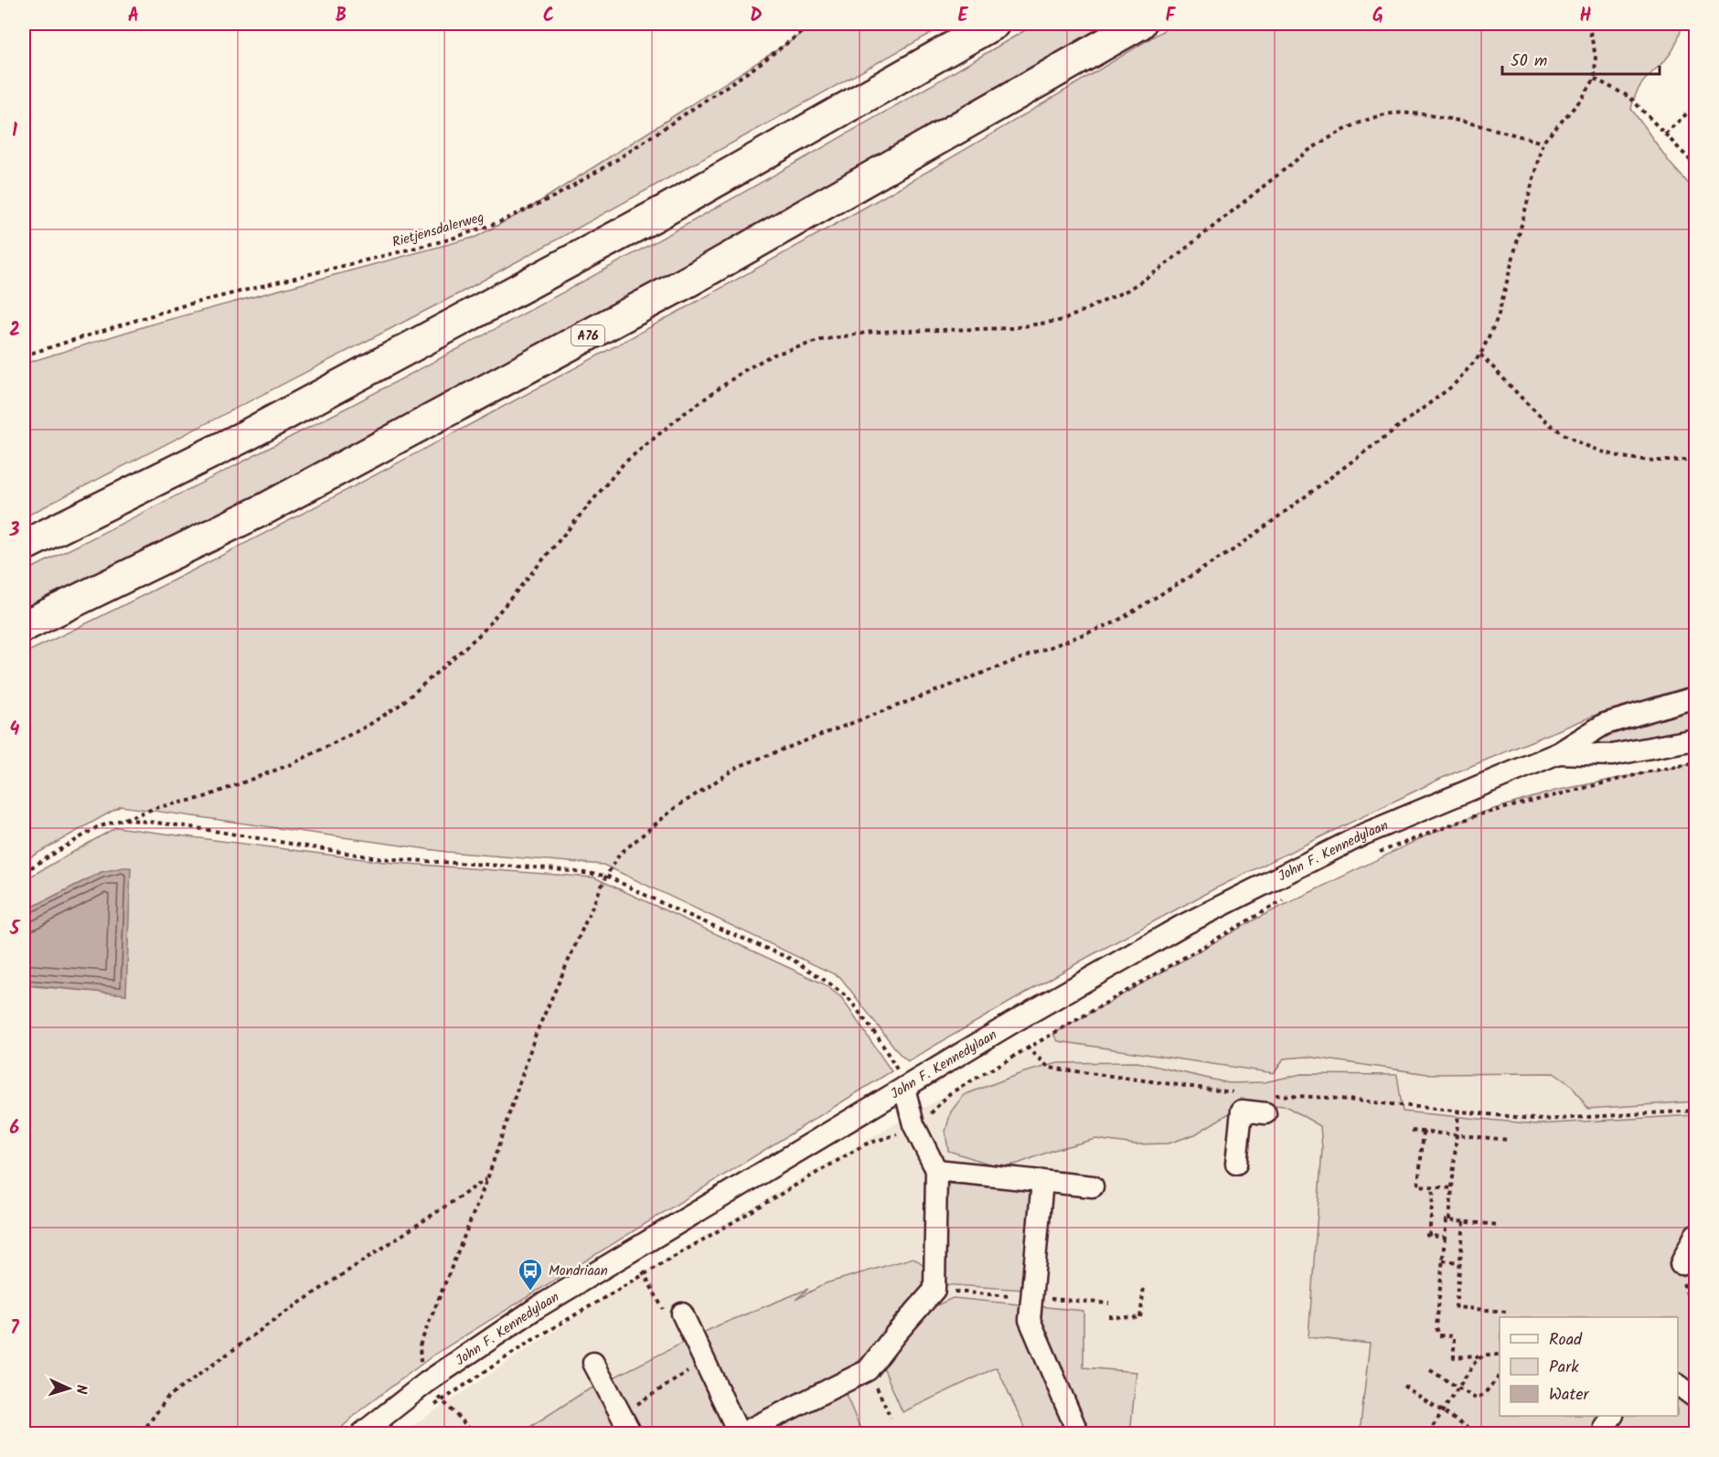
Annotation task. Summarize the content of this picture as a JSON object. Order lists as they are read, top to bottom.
{
  "streets": {
    "highway": ["A76"],
    "street": ["John F. Kennedylaan"],
    "path": ["Rietjensdalerweg"]
  },
  "places": {
    "bus stop": ["Mondriaan"]
  },
  "legend": ["Road", "Park", "Water"],
  "scale_bar": "50 m",
  "north": "right",
  "grid": {
    "columns": [
      "A",
      "B",
      "C",
      "D",
      "E",
      "F",
      "G",
      "H"
    ],
    "rows": [
      "1",
      "2",
      "3",
      "4",
      "5",
      "6",
      "7"
    ]
  }
}
